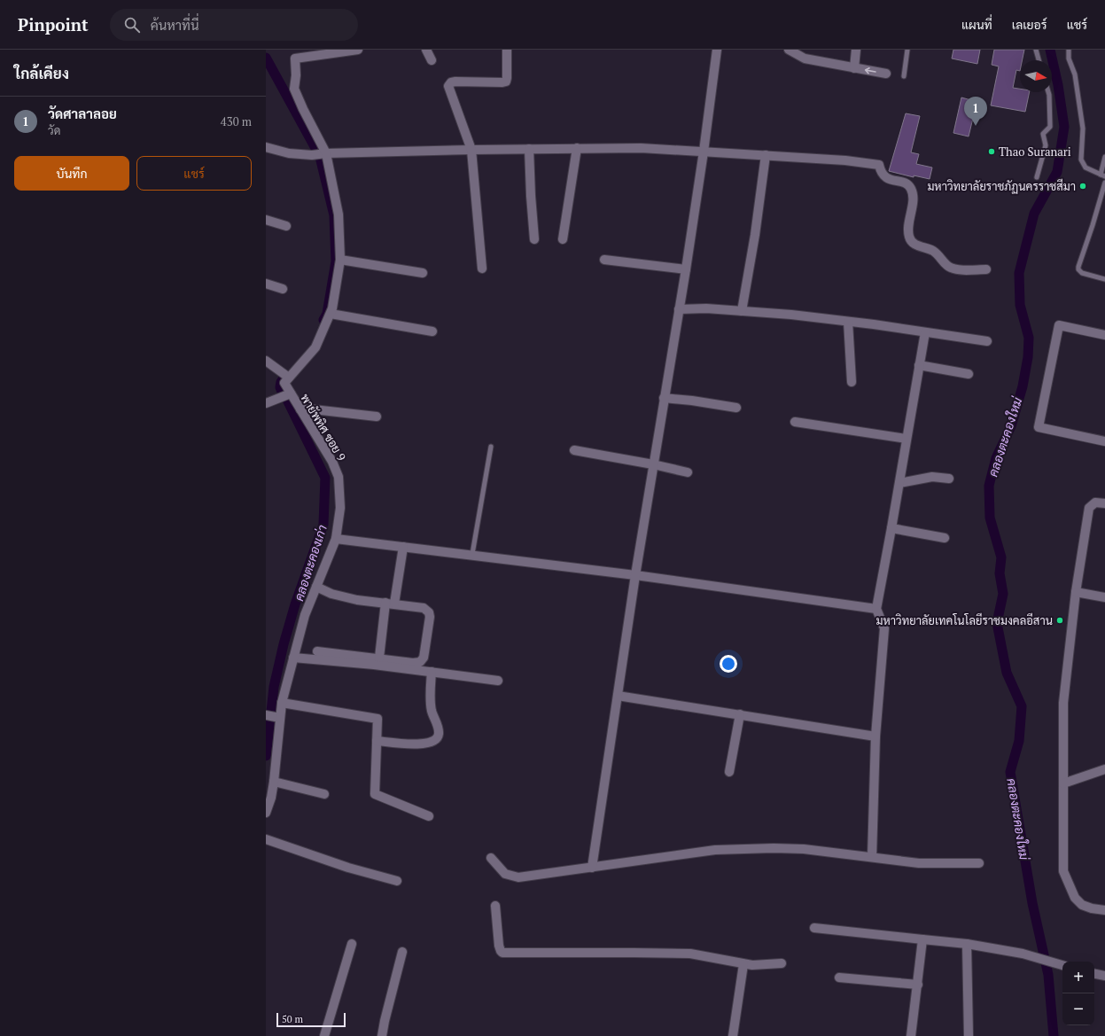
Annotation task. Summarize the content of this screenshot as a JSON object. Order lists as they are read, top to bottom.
{
  "streets": {
    "street": ["พายัพทิศ ซอย 9"]
  },
  "water": ["คลองตะคองใหม่", "คลองตะคองเก่า"],
  "places": ["Thao Suranari", "มหาวิทยาลัยราชภัฏนครราชสีมา", "มหาวิทยาลัยเทคโนโลยีราชมงคลอีสาน"],
  "scale_bar": "50 m",
  "north": "right",
  "page": {
    "header": "Pinpoint",
    "search": "ค้นหาที่นี่",
    "nav": ["แผนที่", "เลเยอร์", "แชร์"],
    "heading": "ใกล้เคียง",
    "list": [
      {
        "mark": "1",
        "name": "วัดศาลาลอย",
        "note": "วัด",
        "value": "430 m"
      }
    ],
    "pins": "1",
    "buttons": ["บันทึก", "แชร์"],
    "map_buttons": ["+", "−"],
    "scale": "50 m"
  }
}
